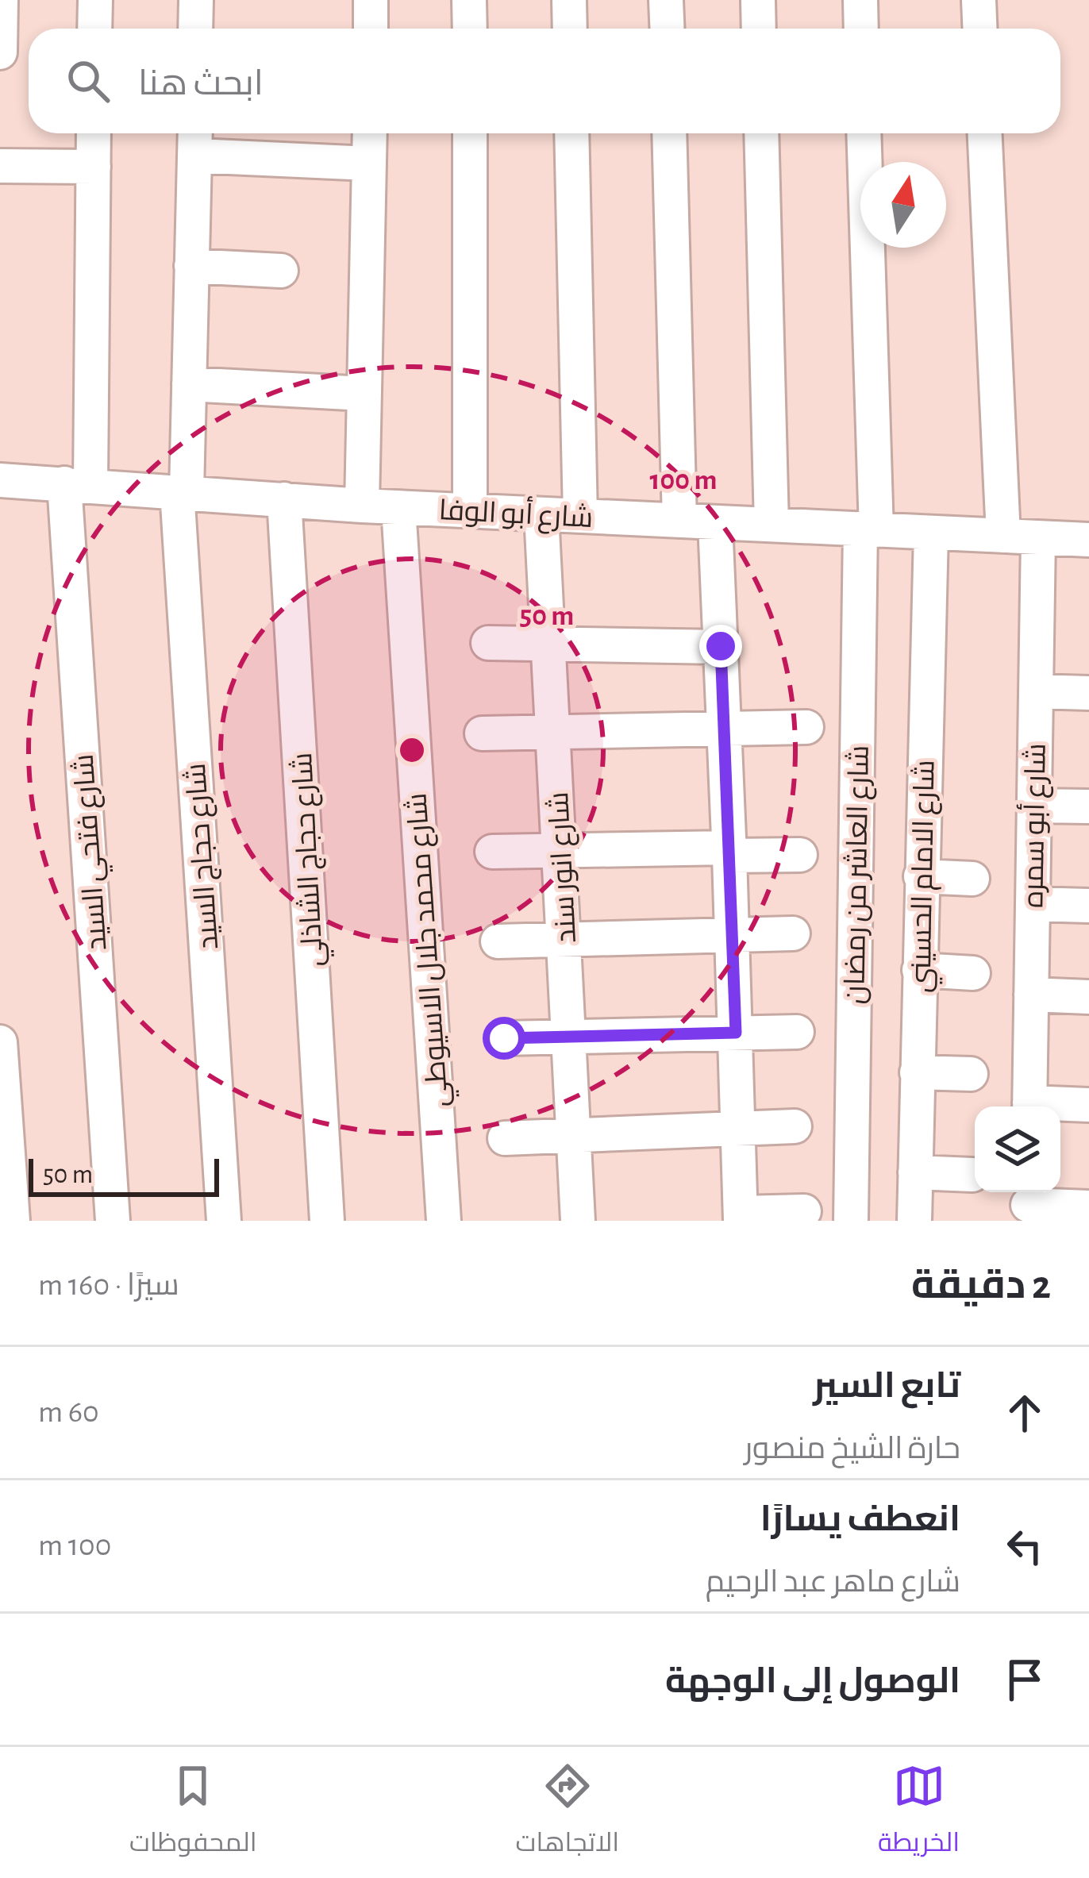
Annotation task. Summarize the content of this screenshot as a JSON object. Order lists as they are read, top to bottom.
{
  "streets": {
    "street": [
      "شارع أبو الوفا",
      "شارع أبو سمره",
      "شارع فتحي السيد",
      "شارع حجاج السيد",
      "شارع حجاج الشاذلي",
      "شارع انور سند",
      "شارع العاشر من رمضان",
      "شارع الامام الحسيني",
      "شارع محمد جلال الاسيوطي"
    ]
  },
  "crossings": [
    ["شارع أبو الوفا", "شارع أبو سمره"],
    ["شارع أبو الوفا", "شارع فتحي السيد"],
    ["شارع أبو الوفا", "شارع حجاج السيد"],
    ["شارع أبو الوفا", "شارع حجاج الشاذلي"],
    ["شارع أبو الوفا", "شارع انور سند"],
    ["شارع أبو الوفا", "شارع العاشر من رمضان"],
    ["شارع أبو الوفا", "شارع الامام الحسيني"],
    ["شارع أبو الوفا", "شارع محمد جلال الاسيوطي"]
  ],
  "scale_bar": "50 m",
  "north": "top",
  "page": {
    "search": "ابحث هنا",
    "scale": "50 m",
    "heading": ["2 دقيقة", "سيرًا · 160 m"],
    "list": [
      ["تابع السير", "حارة الشيخ منصور", "60 m"],
      ["انعطف يسارًا", "شارع ماهر عبد الرحيم", "100 m"],
      "الوصول إلى الوجهة"
    ],
    "nav": ["الخريطة", "الاتجاهات", "المحفوظات"]
  },
  "rings": ["100 m", "50 m"]
}
